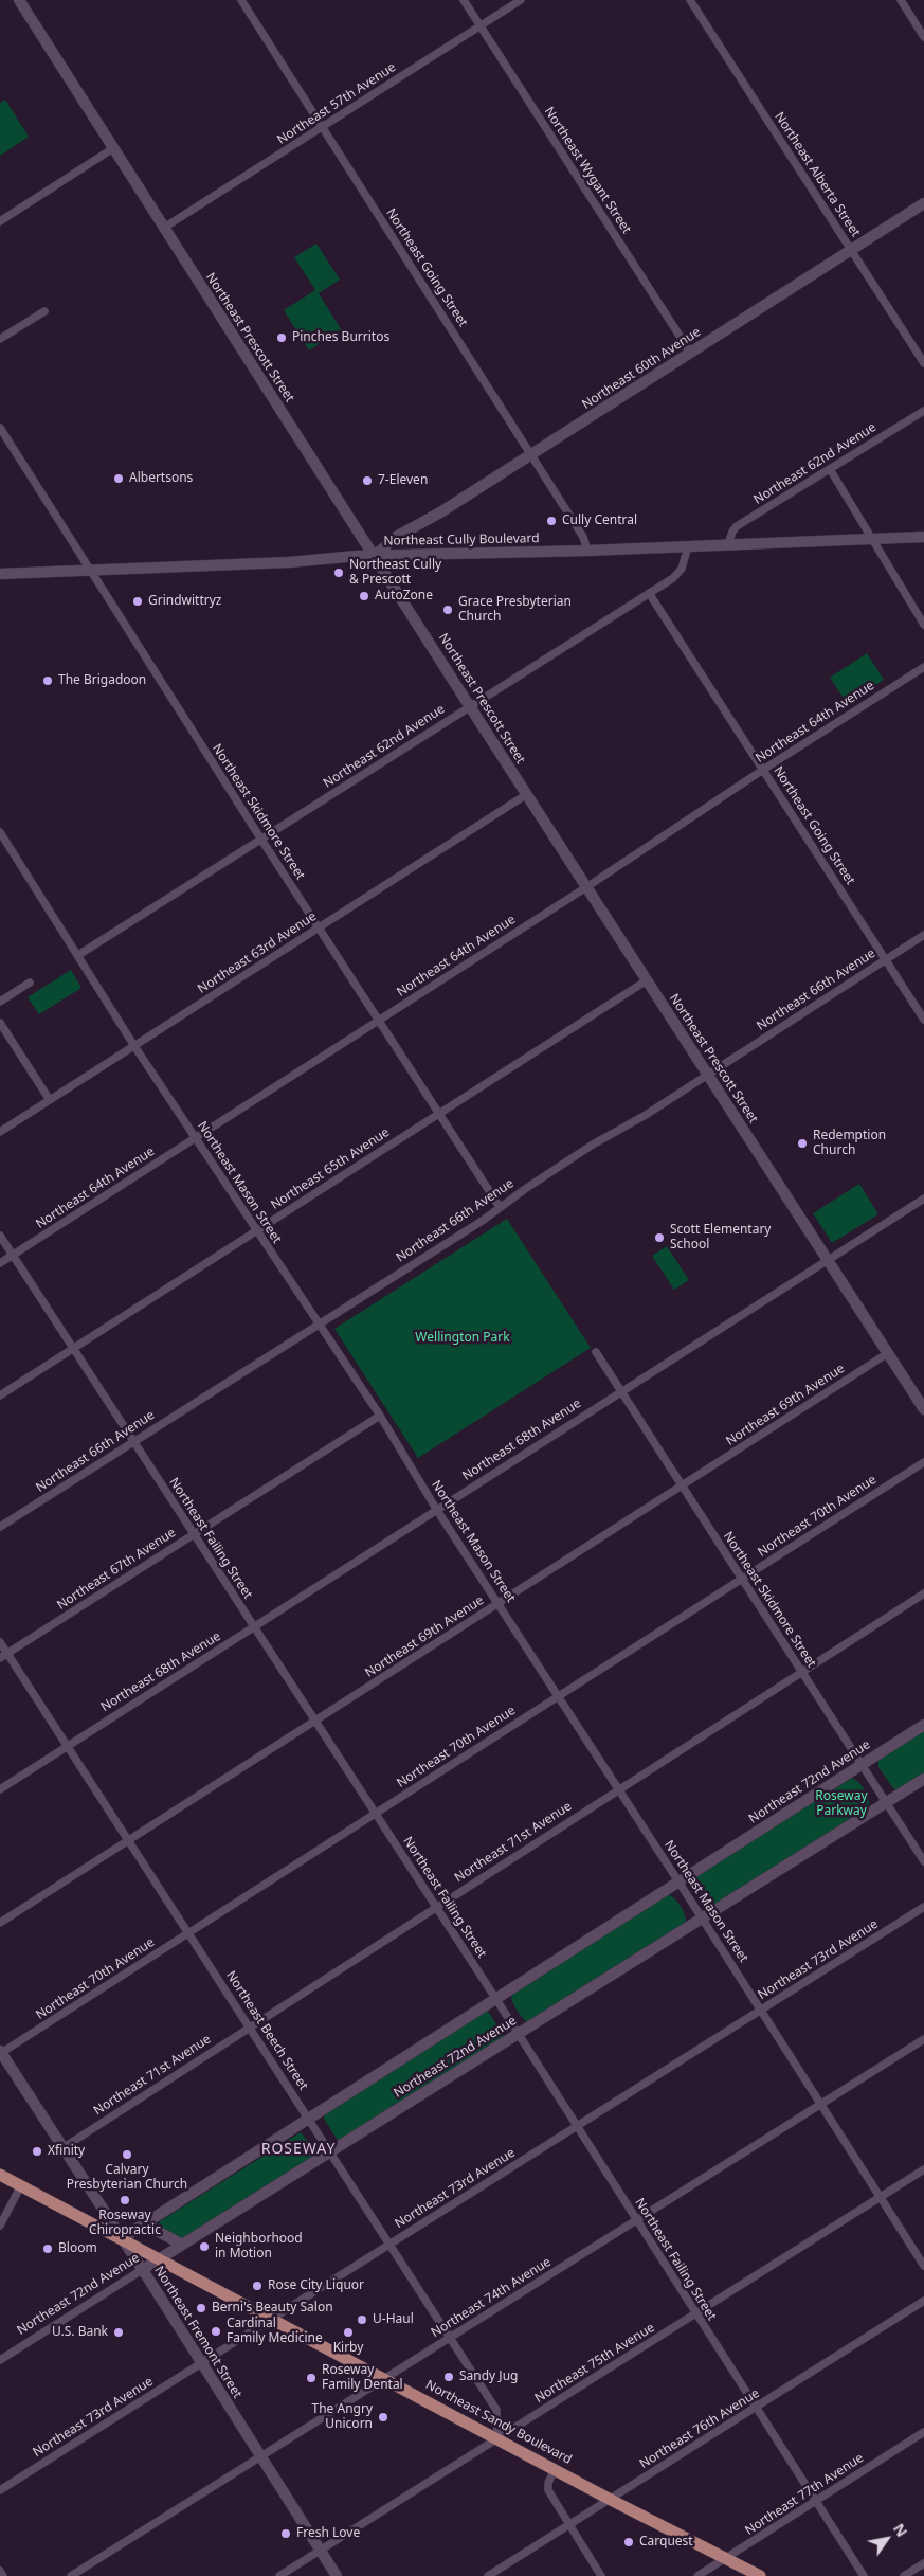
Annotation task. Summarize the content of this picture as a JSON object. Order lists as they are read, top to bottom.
{
  "streets": {
    "main road": ["Northeast Sandy Boulevard"],
    "street": [
      "Northeast 57th Avenue",
      "Northeast Wygant Street",
      "Northeast Alberta Street",
      "Northeast Going Street",
      "Northeast Prescott Street",
      "Northeast 60th Avenue",
      "Northeast 62nd Avenue",
      "Northeast Cully Boulevard",
      "Northeast 64th Avenue",
      "Northeast Skidmore Street",
      "Northeast 63rd Avenue",
      "Northeast 66th Avenue",
      "Northeast 65th Avenue",
      "Northeast Mason Street",
      "Northeast 69th Avenue",
      "Northeast 68th Avenue",
      "Northeast 70th Avenue",
      "Northeast Failing Street",
      "Northeast 67th Avenue",
      "Northeast 72nd Avenue",
      "Northeast 71st Avenue",
      "Northeast 73rd Avenue",
      "Northeast Beech Street",
      "Northeast 74th Avenue",
      "Northeast Fremont Street",
      "Northeast 75th Avenue",
      "Northeast 76th Avenue",
      "Northeast 77th Avenue"
    ]
  },
  "crossings": [
    ["Northeast 57th Avenue", "Northeast Wygant Street"],
    ["Northeast 57th Avenue", "Northeast Going Street"],
    ["Northeast 57th Avenue", "Northeast Prescott Street"],
    ["Northeast Wygant Street", "Northeast 60th Avenue"],
    ["Northeast Alberta Street", "Northeast 60th Avenue"],
    ["Northeast Going Street", "Northeast 60th Avenue"],
    ["Northeast Going Street", "Northeast 62nd Avenue"],
    ["Northeast Going Street", "Northeast Cully Boulevard"],
    ["Northeast Going Street", "Northeast 64th Avenue"],
    ["Northeast Going Street", "Northeast 66th Avenue"],
    ["Northeast Prescott Street", "Northeast 60th Avenue"],
    ["Northeast Prescott Street", "Northeast 62nd Avenue"],
    ["Northeast Prescott Street", "Northeast Cully Boulevard"],
    ["Northeast Prescott Street", "Northeast 64th Avenue"],
    ["Northeast Prescott Street", "Northeast 63rd Avenue"],
    ["Northeast Prescott Street", "Northeast 66th Avenue"],
    ["Northeast Prescott Street", "Northeast 65th Avenue"],
    ["Northeast Prescott Street", "Northeast 69th Avenue"],
    ["Northeast Prescott Street", "Northeast 68th Avenue"],
    ["Northeast 60th Avenue", "Northeast Cully Boulevard"],
    ["Northeast 62nd Avenue", "Northeast Cully Boulevard"],
    ["Northeast 62nd Avenue", "Northeast Skidmore Street"],
    ["Northeast 62nd Avenue", "Northeast Mason Street"],
    ["Northeast Cully Boulevard", "Northeast Skidmore Street"],
    ["Northeast 64th Avenue", "Northeast Skidmore Street"],
    ["Northeast 64th Avenue", "Northeast Mason Street"],
    ["Northeast 64th Avenue", "Northeast Failing Street"],
    ["Northeast Skidmore Street", "Northeast 63rd Avenue"],
    ["Northeast Skidmore Street", "Northeast 66th Avenue"],
    ["Northeast Skidmore Street", "Northeast 65th Avenue"],
    ["Northeast Skidmore Street", "Northeast 69th Avenue"],
    ["Northeast Skidmore Street", "Northeast 68th Avenue"],
    ["Northeast Skidmore Street", "Northeast 70th Avenue"],
    ["Northeast Skidmore Street", "Northeast 72nd Avenue"],
    ["Northeast Skidmore Street", "Northeast 71st Avenue"],
    ["Northeast 63rd Avenue", "Northeast Mason Street"],
    ["Northeast 66th Avenue", "Northeast Mason Street"],
    ["Northeast 66th Avenue", "Northeast Failing Street"],
    ["Northeast 65th Avenue", "Northeast Mason Street"],
    ["Northeast 65th Avenue", "Northeast Failing Street"],
    ["Northeast Mason Street", "Northeast 69th Avenue"],
    ["Northeast Mason Street", "Northeast 68th Avenue"],
    ["Northeast Mason Street", "Northeast 70th Avenue"],
    ["Northeast Mason Street", "Northeast 67th Avenue"],
    ["Northeast Mason Street", "Northeast 72nd Avenue"],
    ["Northeast Mason Street", "Northeast 71st Avenue"],
    ["Northeast Mason Street", "Northeast 73rd Avenue"],
    ["Northeast Mason Street", "Northeast 74th Avenue"],
    ["Northeast Mason Street", "Northeast 75th Avenue"],
    ["Northeast 69th Avenue", "Northeast Failing Street"],
    ["Northeast 69th Avenue", "Northeast Beech Street"],
    ["Northeast 68th Avenue", "Northeast Failing Street"],
    ["Northeast 68th Avenue", "Northeast Beech Street"],
    ["Northeast 70th Avenue", "Northeast Failing Street"],
    ["Northeast 70th Avenue", "Northeast Beech Street"],
    ["Northeast 70th Avenue", "Northeast Fremont Street"],
    ["Northeast Failing Street", "Northeast 67th Avenue"],
    ["Northeast Failing Street", "Northeast 72nd Avenue"],
    ["Northeast Failing Street", "Northeast 71st Avenue"],
    ["Northeast Failing Street", "Northeast 73rd Avenue"],
    ["Northeast Failing Street", "Northeast 74th Avenue"],
    ["Northeast Failing Street", "Northeast 75th Avenue"],
    ["Northeast Failing Street", "Northeast 76th Avenue"],
    ["Northeast Failing Street", "Northeast 77th Avenue"],
    ["Northeast 67th Avenue", "Northeast Beech Street"],
    ["Northeast 72nd Avenue", "Northeast Beech Street"],
    ["Northeast 72nd Avenue", "Northeast Fremont Street"],
    ["Northeast 72nd Avenue", "Northeast Sandy Boulevard"],
    ["Northeast 71st Avenue", "Northeast Beech Street"],
    ["Northeast 71st Avenue", "Northeast Fremont Street"],
    ["Northeast 73rd Avenue", "Northeast Beech Street"],
    ["Northeast 73rd Avenue", "Northeast Fremont Street"],
    ["Northeast 73rd Avenue", "Northeast Sandy Boulevard"],
    ["Northeast Beech Street", "Northeast 74th Avenue"],
    ["Northeast Beech Street", "Northeast 75th Avenue"],
    ["Northeast Beech Street", "Northeast Sandy Boulevard"],
    ["Northeast 74th Avenue", "Northeast Fremont Street"],
    ["Northeast 74th Avenue", "Northeast Sandy Boulevard"],
    ["Northeast Fremont Street", "Northeast 75th Avenue"],
    ["Northeast Fremont Street", "Northeast Sandy Boulevard"],
    ["Northeast 75th Avenue", "Northeast Sandy Boulevard"],
    ["Northeast Sandy Boulevard", "Northeast 76th Avenue"],
    ["Northeast Sandy Boulevard", "Northeast 77th Avenue"]
  ],
  "districts": ["ROSEWAY"],
  "parks": ["Wellington Park", "Roseway Parkway"],
  "places": [
    "Pinches Burritos",
    "Albertsons",
    "7-Eleven",
    "Cully Central",
    "Northeast Cully & Prescott",
    "AutoZone",
    "Grindwittryz",
    "Grace Presbyterian Church",
    "The Brigadoon",
    "Redemption Church",
    "Scott Elementary School",
    "Xfinity",
    "Calvary Presbyterian Church",
    "Roseway Chiropractic",
    "Neighborhood in Motion",
    "Bloom",
    "Rose City Liquor",
    "Berni's Beauty Salon",
    "U-Haul",
    "Cardinal Family Medicine",
    "U.S. Bank",
    "Kirby",
    "Sandy Jug",
    "Roseway Family Dental",
    "The Angry Unicorn",
    "Fresh Love",
    "Carquest"
  ],
  "north": "top right"
}
